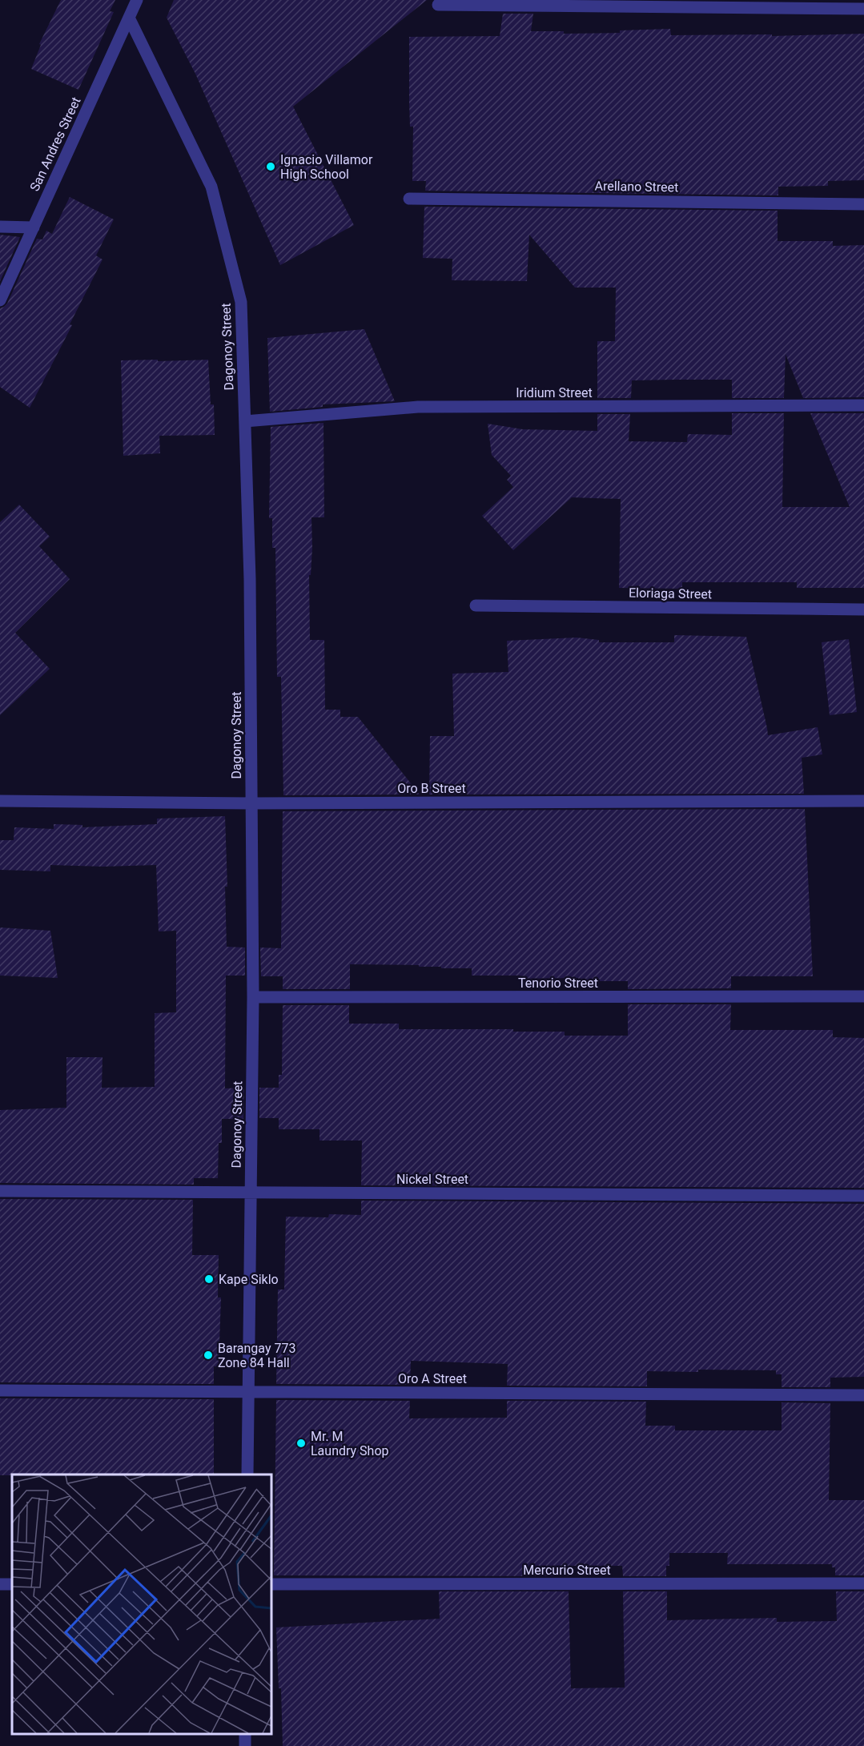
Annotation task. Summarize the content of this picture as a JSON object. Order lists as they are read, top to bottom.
{
  "streets": {
    "street": [
      "San Andres Street",
      "Arellano Street",
      "Dagonoy Street",
      "Iridium Street",
      "Eloriaga Street",
      "Oro B Street",
      "Tenorio Street",
      "Nickel Street",
      "Oro A Street",
      "Mercurio Street"
    ]
  },
  "crossings": [
    ["San Andres Street", "Dagonoy Street"],
    ["Dagonoy Street", "Iridium Street"],
    ["Dagonoy Street", "Oro B Street"],
    ["Dagonoy Street", "Tenorio Street"],
    ["Dagonoy Street", "Nickel Street"],
    ["Dagonoy Street", "Oro A Street"]
  ],
  "places": [
    "Ignacio Villamor High School",
    "Kape Siklo",
    "Barangay 773 Zone 84 Hall",
    "Mr. M Laundry Shop"
  ]
}
